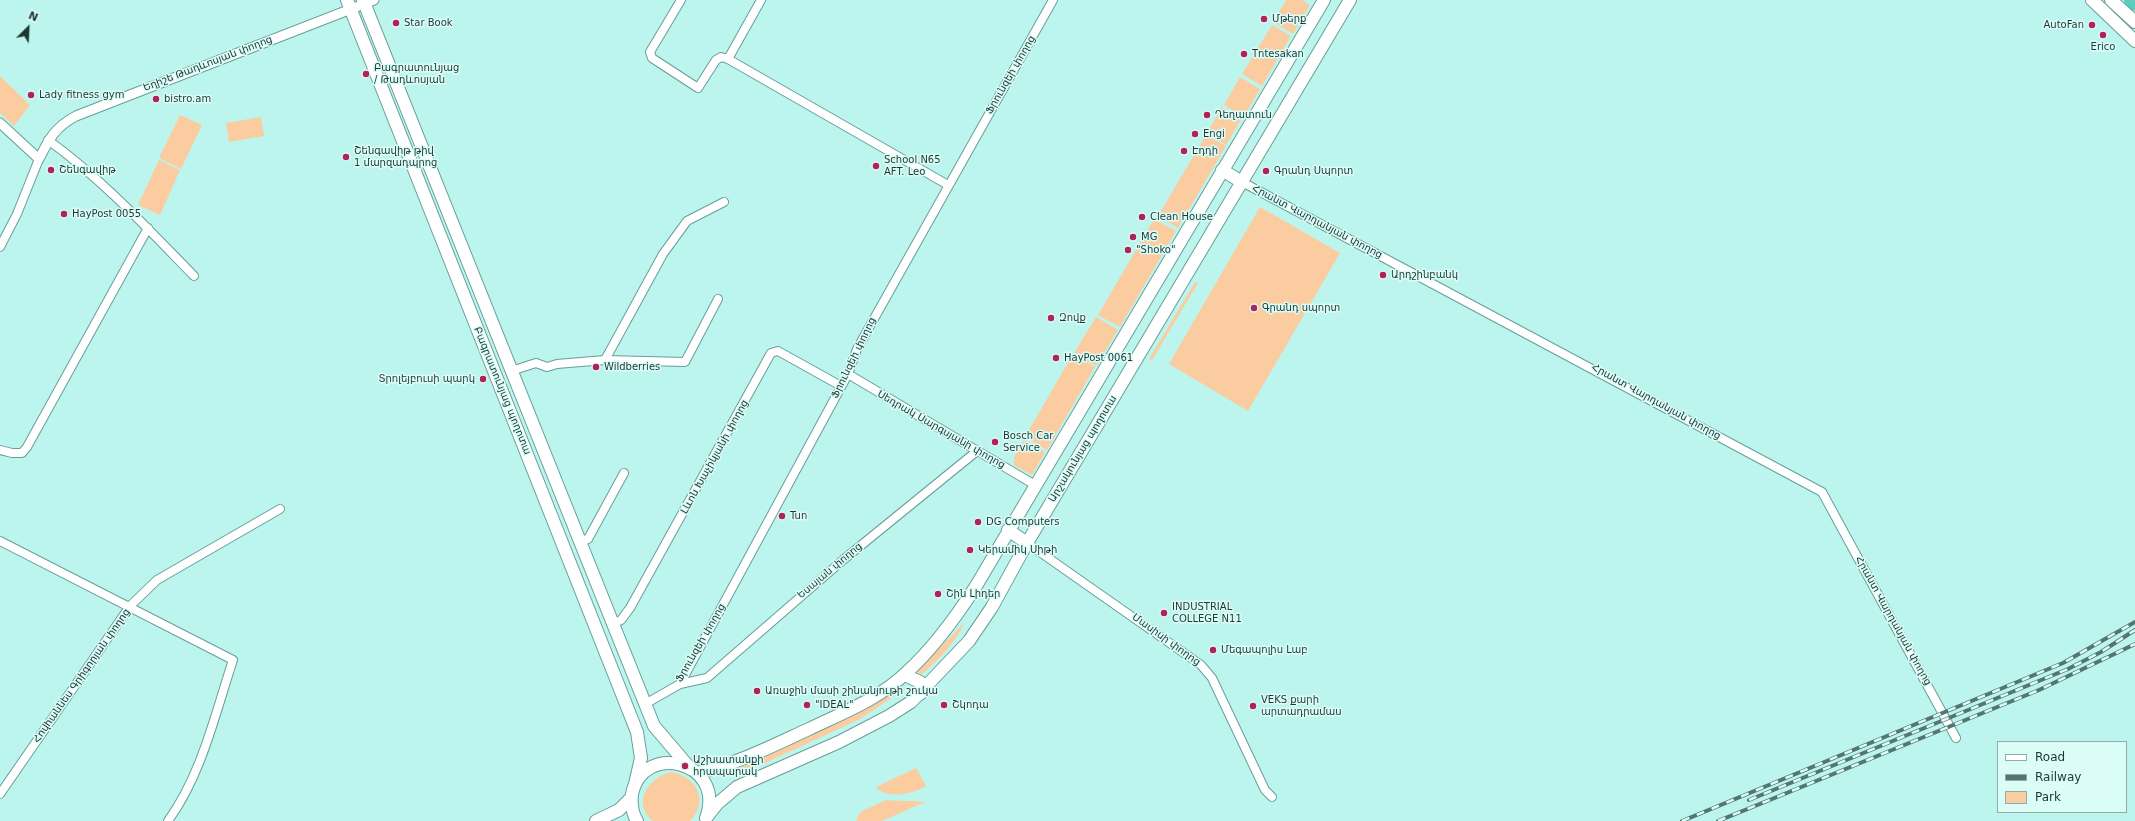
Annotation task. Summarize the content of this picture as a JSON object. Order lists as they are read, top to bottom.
{
  "streets": {
    "main road": ["Բագրատունյաց պողոտա", "Արշակունյաց պողոտա"],
    "street": [
      "Եղիշե Թադևոսյան փողոց",
      "Ֆրունզեի փողոց",
      "Հրանտ Վարդանյան փողոց",
      "Սեդրակ Սարգսյանի փողոց",
      "Լևոն Խաչիկյանի փողոց",
      "Եսայան փողոց",
      "Մասիսի փողոց",
      "Հովհաննես Գրիգորյան փողոց"
    ]
  },
  "crossings": [
    ["Եղիշե Թադևոսյան փողոց", "Բագրատունյաց պողոտա"],
    ["Ֆրունզեի փողոց", "Բագրատունյաց պողոտա"],
    ["Ֆրունզեի փողոց", "Սեդրակ Սարգսյանի փողոց"],
    ["Ֆրունզեի փողոց", "Լևոն Խաչիկյանի փողոց"],
    ["Ֆրունզեի փողոց", "Եսայան փողոց"],
    ["Հրանտ Վարդանյան փողոց", "Արշակունյաց պողոտա"],
    ["Բագրատունյաց պողոտա", "Լևոն Խաչիկյանի փողոց"],
    ["Սեդրակ Սարգսյանի փողոց", "Եսայան փողոց"],
    ["Արշակունյաց պողոտա", "Մասիսի փողոց"]
  ],
  "places": [
    "Մթերք",
    "Star Book",
    "AutoFan",
    "Erico",
    "Tntesakan",
    "Բագրատունյաց / Թադևոսյան",
    "Lady fitness gym",
    "bistro.am",
    "Դեղատուն",
    "Engi",
    "Էդդի",
    "Շենգավիթ թիվ 1 մարզադպրոց",
    "School N65 AFT. Leo",
    "Շենգավիթ",
    "Գրանդ Սպորտ",
    "HayPost 0055",
    "Clean House",
    "MG",
    "\"Shoko\"",
    "Արդշինբանկ",
    "Գրանդ սպորտ",
    "Զովք",
    "HayPost 0061",
    "Wildberries",
    "Տրոլեյբուսի պարկ",
    "Bosch Car Service",
    "Tun",
    "DG Computers",
    "Կերամիկ Սիթի",
    "Շին Լիդեր",
    "INDUSTRIAL COLLEGE N11",
    "Մեգապոլիս Լաբ",
    "Առաջին մասի շինանյութի շուկա",
    "\"IDEAL\"",
    "Շկոդա",
    "VEKS քարի արտադրամաս",
    "Աշխատանքի հրապարակ"
  ],
  "legend": ["Road", "Railway", "Park"],
  "north": "top right"
}
